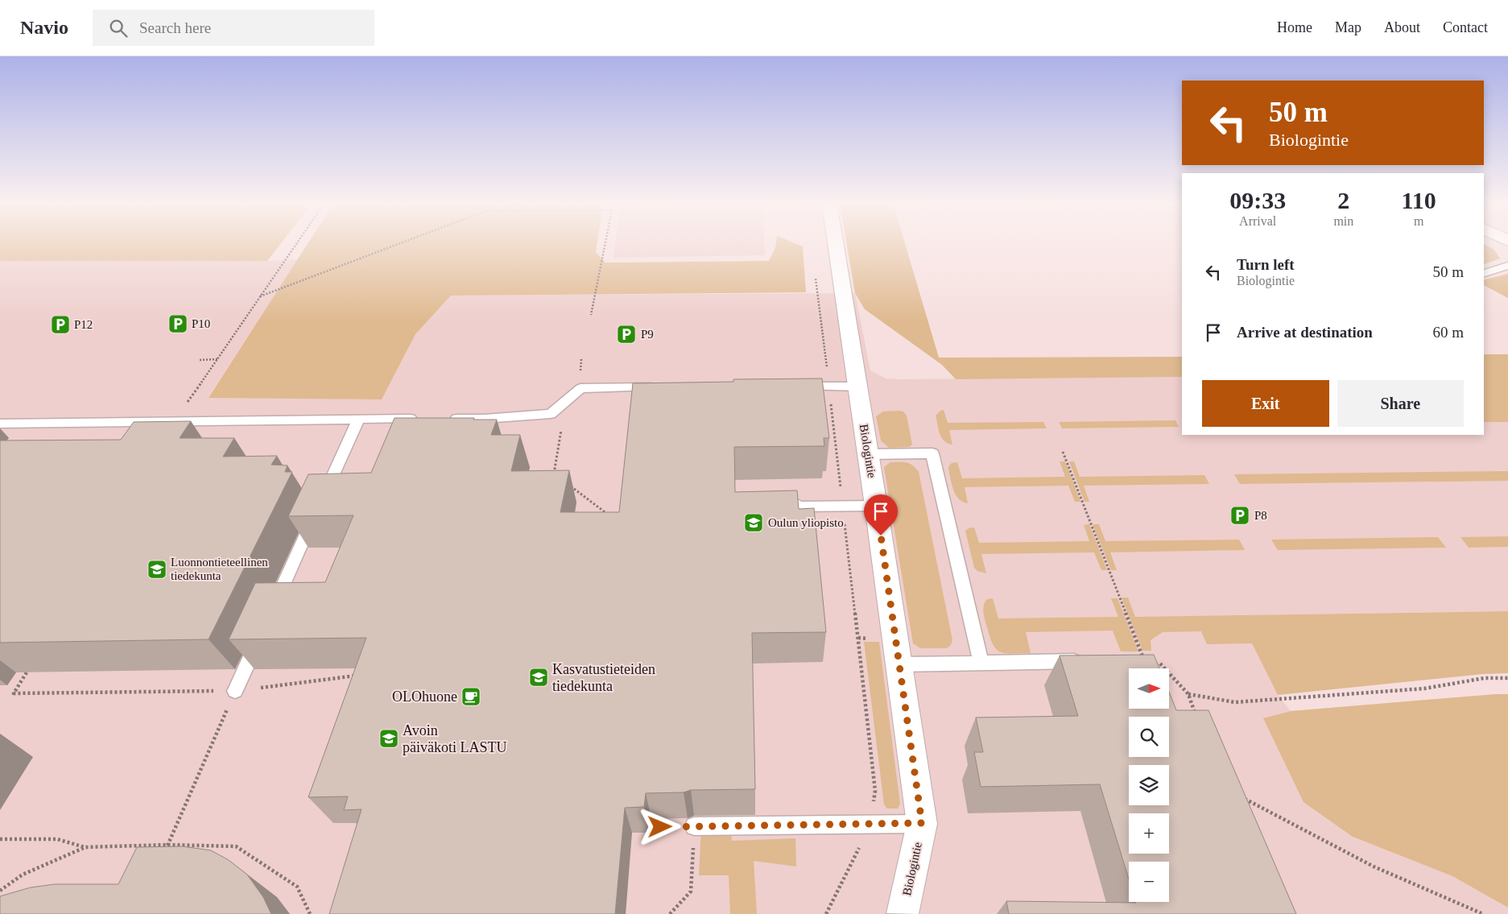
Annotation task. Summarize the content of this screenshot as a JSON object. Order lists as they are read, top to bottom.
{
  "streets": {
    "street": ["Biologintie"]
  },
  "places": {
    "parking": [
      "P10",
      "P12",
      "P9",
      "P8"
    ],
    "school or university": [
      "Oulun yliopisto",
      "Luonnontieteellinen tiedekunta",
      "Kasvatustieteiden tiedekunta",
      "Avoin päiväkoti LASTU"
    ],
    "cafe": ["OLOhuone"]
  },
  "north": "right",
  "page": {
    "header": "Navio",
    "search": "Search here",
    "nav": [
      "Home",
      "Map",
      "About",
      "Contact"
    ],
    "turn": ["50 m", "Biologintie"],
    "eta": [
      "09:33",
      "Arrival",
      "2",
      "min",
      "110",
      "m"
    ],
    "list": [
      {
        "name": "Turn left",
        "note": "Biologintie",
        "value": "50 m"
      },
      {
        "name": "Arrive at destination",
        "value": "60 m"
      }
    ],
    "buttons": ["Exit", "Share"],
    "map_buttons": ["+", "−"]
  }
}
